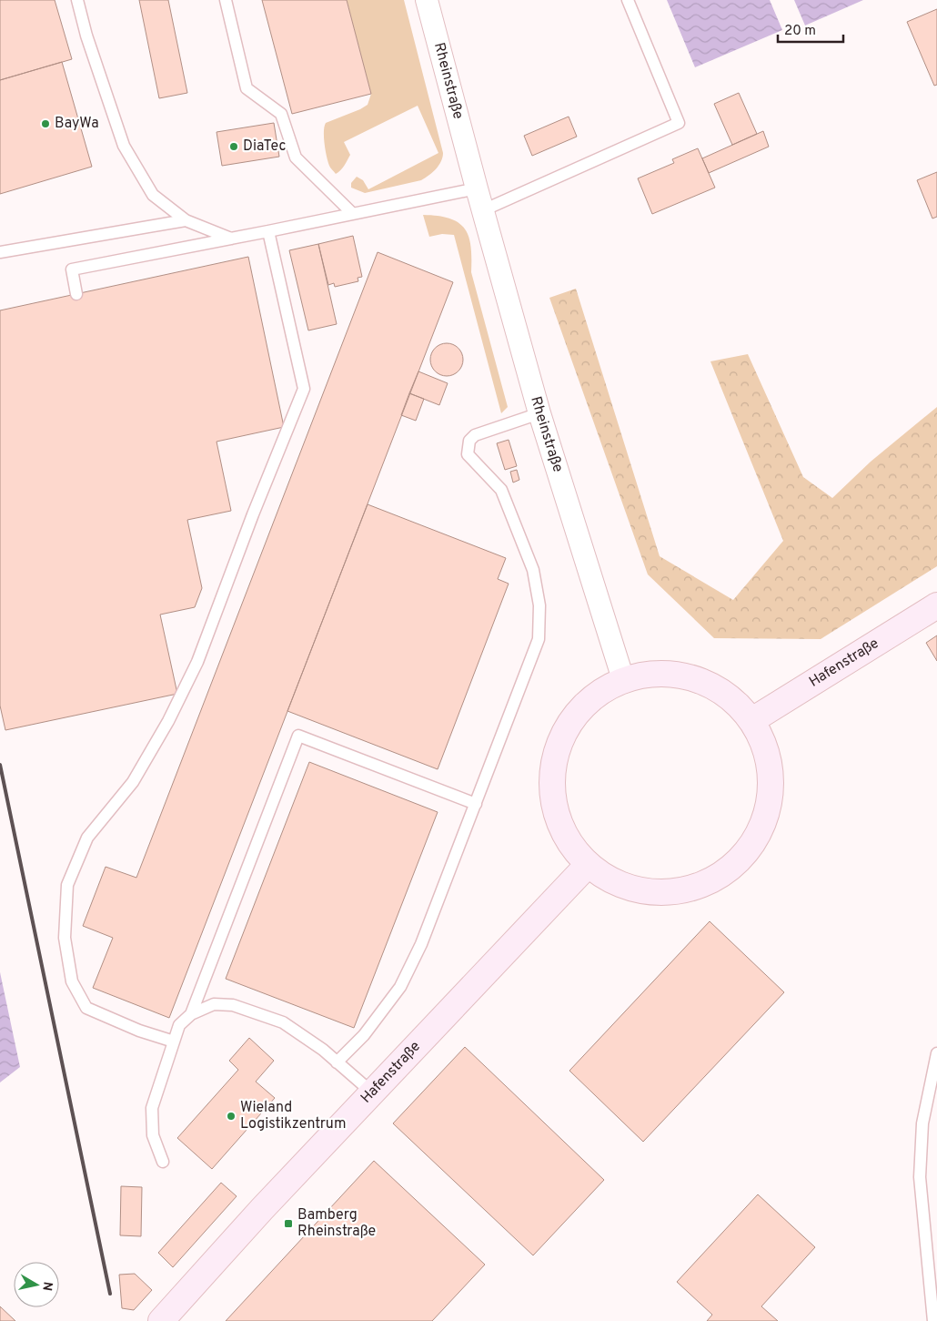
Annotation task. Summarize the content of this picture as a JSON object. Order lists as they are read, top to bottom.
{
  "streets": {
    "street": ["Rheinstraße", "Hafenstraße"]
  },
  "places": {
    "other": ["BayWa", "DiaTec", "Wieland Logistikzentrum"],
    "transit": ["Bamberg Rheinstraße"]
  },
  "scale_bar": "20 m",
  "north": "right"
}
